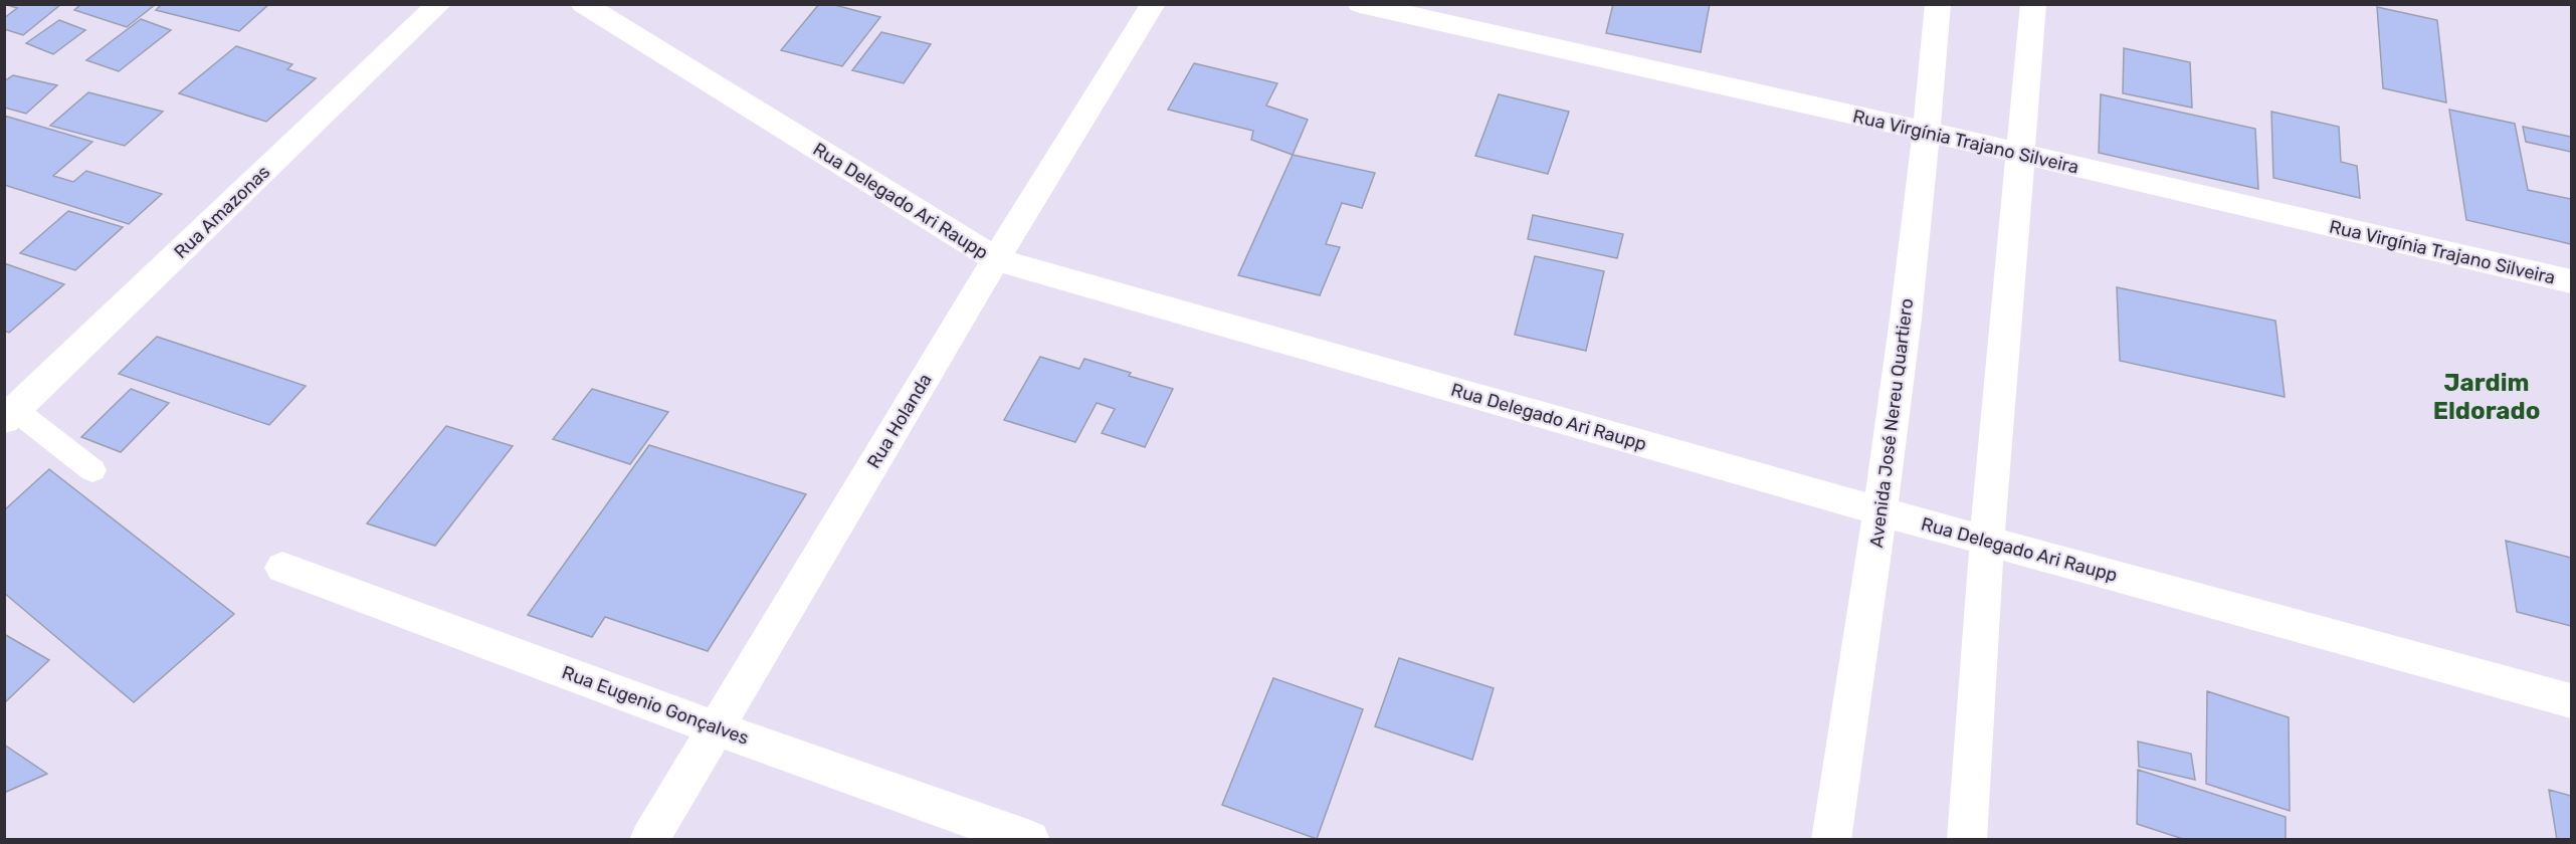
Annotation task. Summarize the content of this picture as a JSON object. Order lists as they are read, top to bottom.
{
  "streets": {
    "street": [
      "Rua Virgínia Trajano Silveira",
      "Rua Delegado Ari Raupp",
      "Rua Amazonas",
      "Rua Holanda",
      "Avenida José Nereu Quartiero",
      "Rua Eugenio Gonçalves"
    ]
  },
  "crossings": [
    ["Rua Virgínia Trajano Silveira", "Avenida José Nereu Quartiero"],
    ["Rua Delegado Ari Raupp", "Rua Holanda"],
    ["Rua Delegado Ari Raupp", "Avenida José Nereu Quartiero"],
    ["Rua Holanda", "Rua Eugenio Gonçalves"]
  ],
  "districts": ["Jardim Eldorado"]
}
